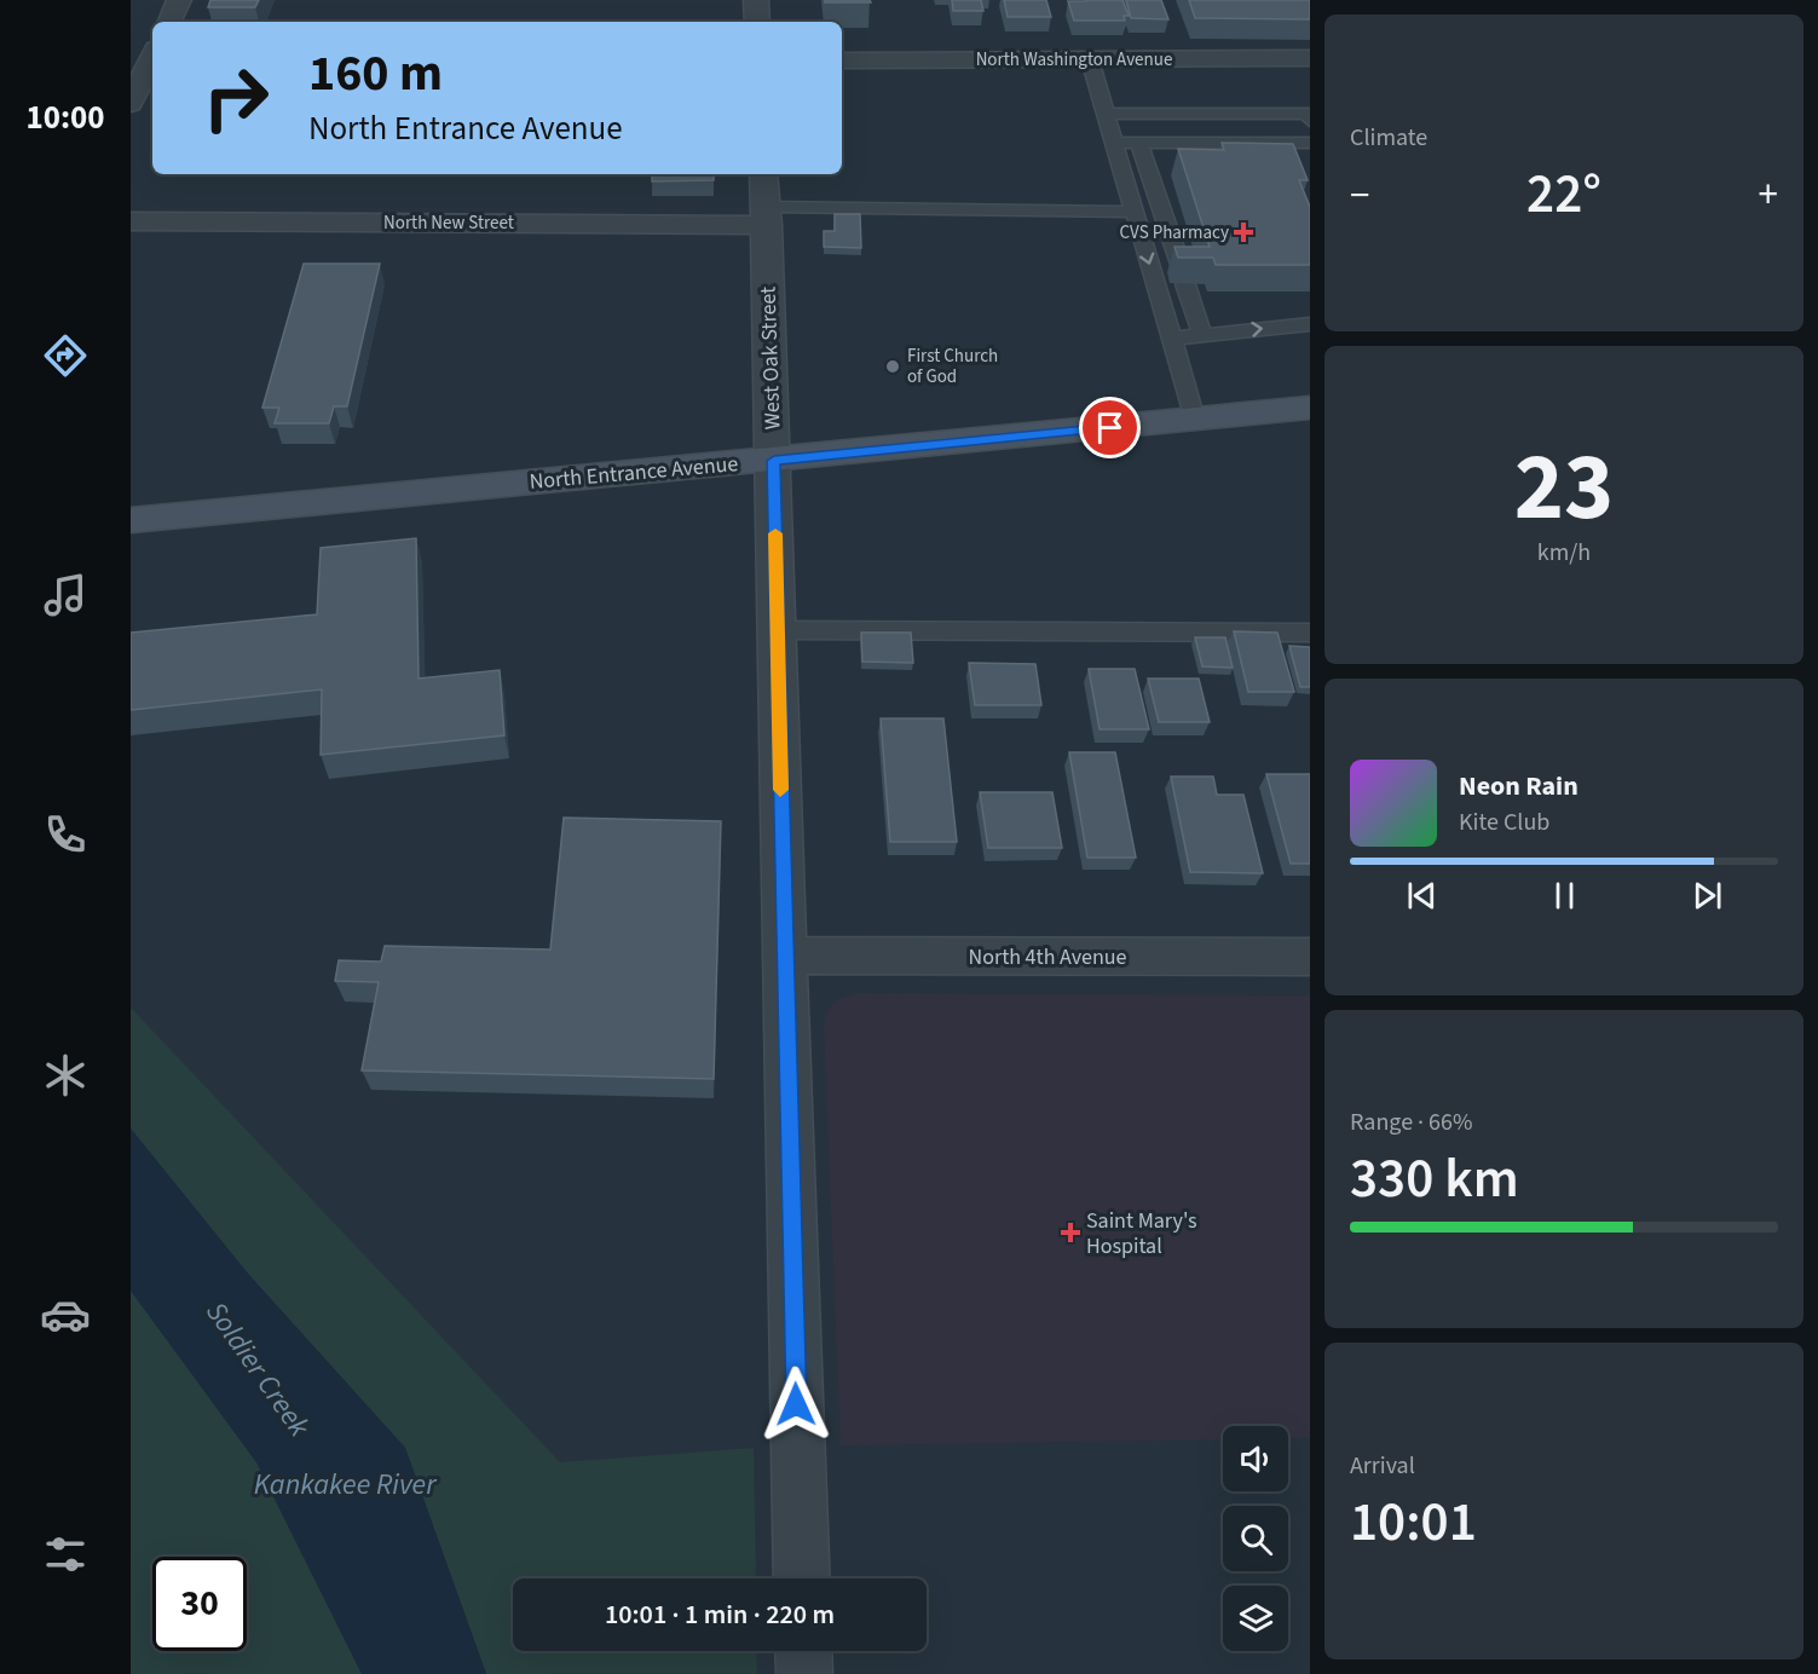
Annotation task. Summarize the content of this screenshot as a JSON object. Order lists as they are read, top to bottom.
{
  "streets": {
    "main road": ["North Entrance Avenue"],
    "street": [
      "North Washington Avenue",
      "North New Street",
      "West Oak Street",
      "North 4th Avenue"
    ]
  },
  "crossings": [
    ["North New Street", "West Oak Street"],
    ["West Oak Street", "North Entrance Avenue"],
    ["West Oak Street", "North 4th Avenue"]
  ],
  "water": ["Soldier Creek", "Kankakee River"],
  "places": {
    "health": ["CVS Pharmacy", "Saint Mary's Hospital"],
    "other": ["First Church of God"]
  },
  "page": {
    "tabs": "10:00",
    "tile": [
      "Climate",
      ["23", "km/h"],
      ["Range · 66%", "330 km"],
      ["Arrival", "10:01"]
    ],
    "turn": ["160 m", "North Entrance Avenue"],
    "heat": ["−", "22°", "+"],
    "song": ["Neon Rain", "Kite Club"],
    "limit": "30",
    "trip": "10:01 · 1 min · 220 m"
  }
}
